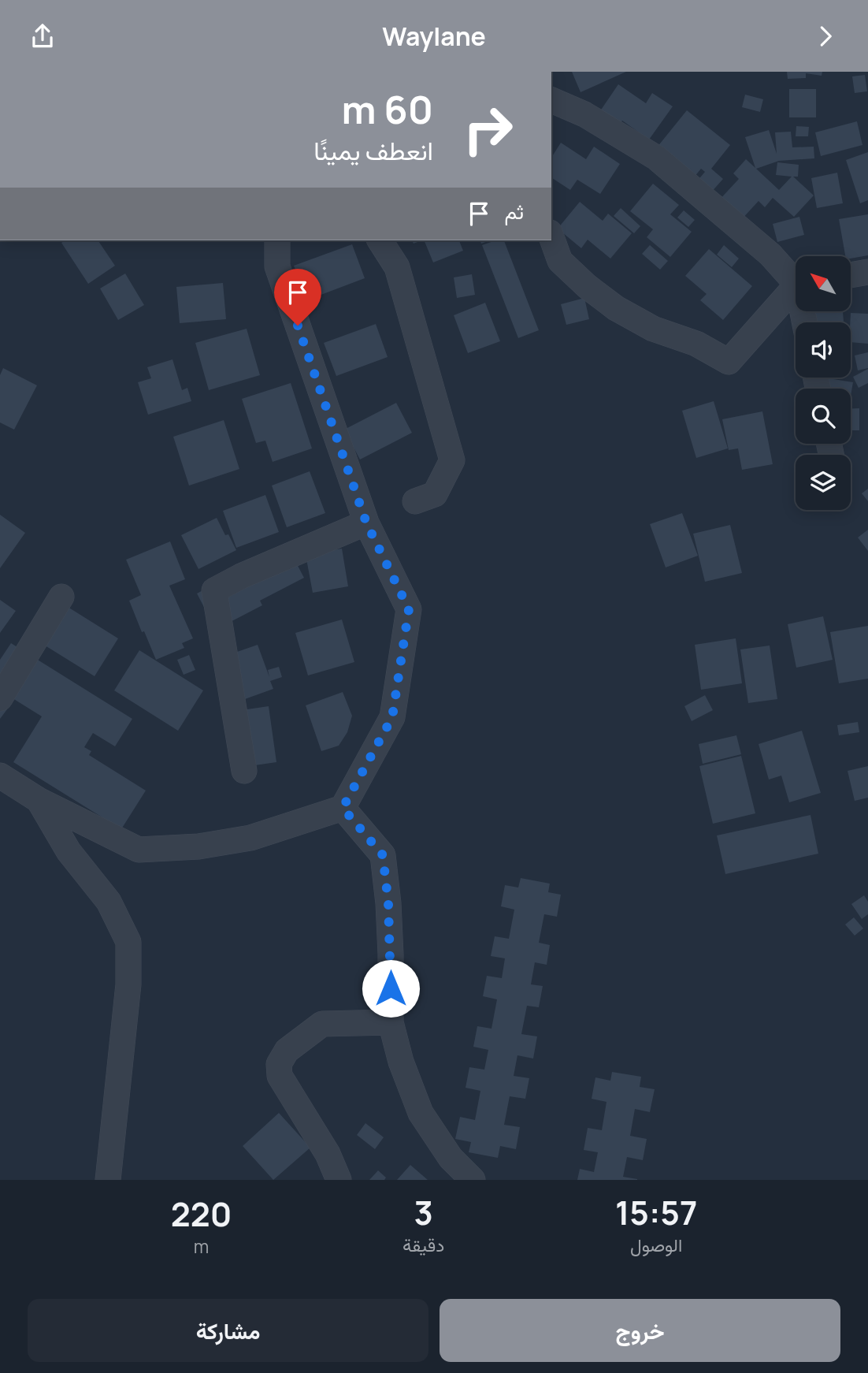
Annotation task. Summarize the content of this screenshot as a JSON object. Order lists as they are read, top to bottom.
{
  "north": "top left",
  "page": {
    "header": "Waylane",
    "turn": ["60 m", "انعطف يمينًا"],
    "then": "ثم",
    "eta": [
      "15:57",
      "الوصول",
      "3",
      "دقيقة",
      "220",
      "m"
    ],
    "buttons": ["خروج", "مشاركة"]
  }
}
